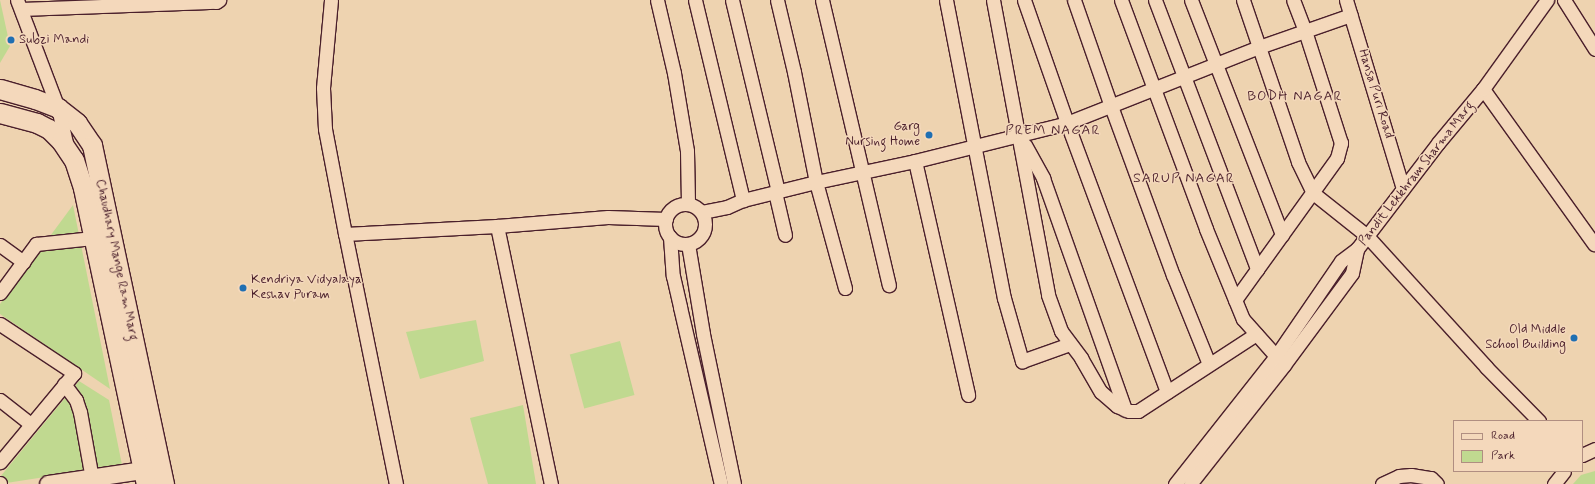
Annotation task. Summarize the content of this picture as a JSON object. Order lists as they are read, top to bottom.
{
  "streets": {
    "main road": ["Chaudhary Mange Ram Marg"],
    "street": ["Hansa Puri Road", "Pandit Lekkhram Sharma Marg"]
  },
  "crossings": [
    ["Hansa Puri Road", "Pandit Lekkhram Sharma Marg"]
  ],
  "districts": ["BODH NAGAR", "PREM NAGAR", "SARUP NAGAR"],
  "places": [
    "Subzi Mandi",
    "Garg Nursing Home",
    "Kendriya Vidyalaya Keshav Puram",
    "Old Middle School Building"
  ],
  "legend": ["Road", "Park"]
}
